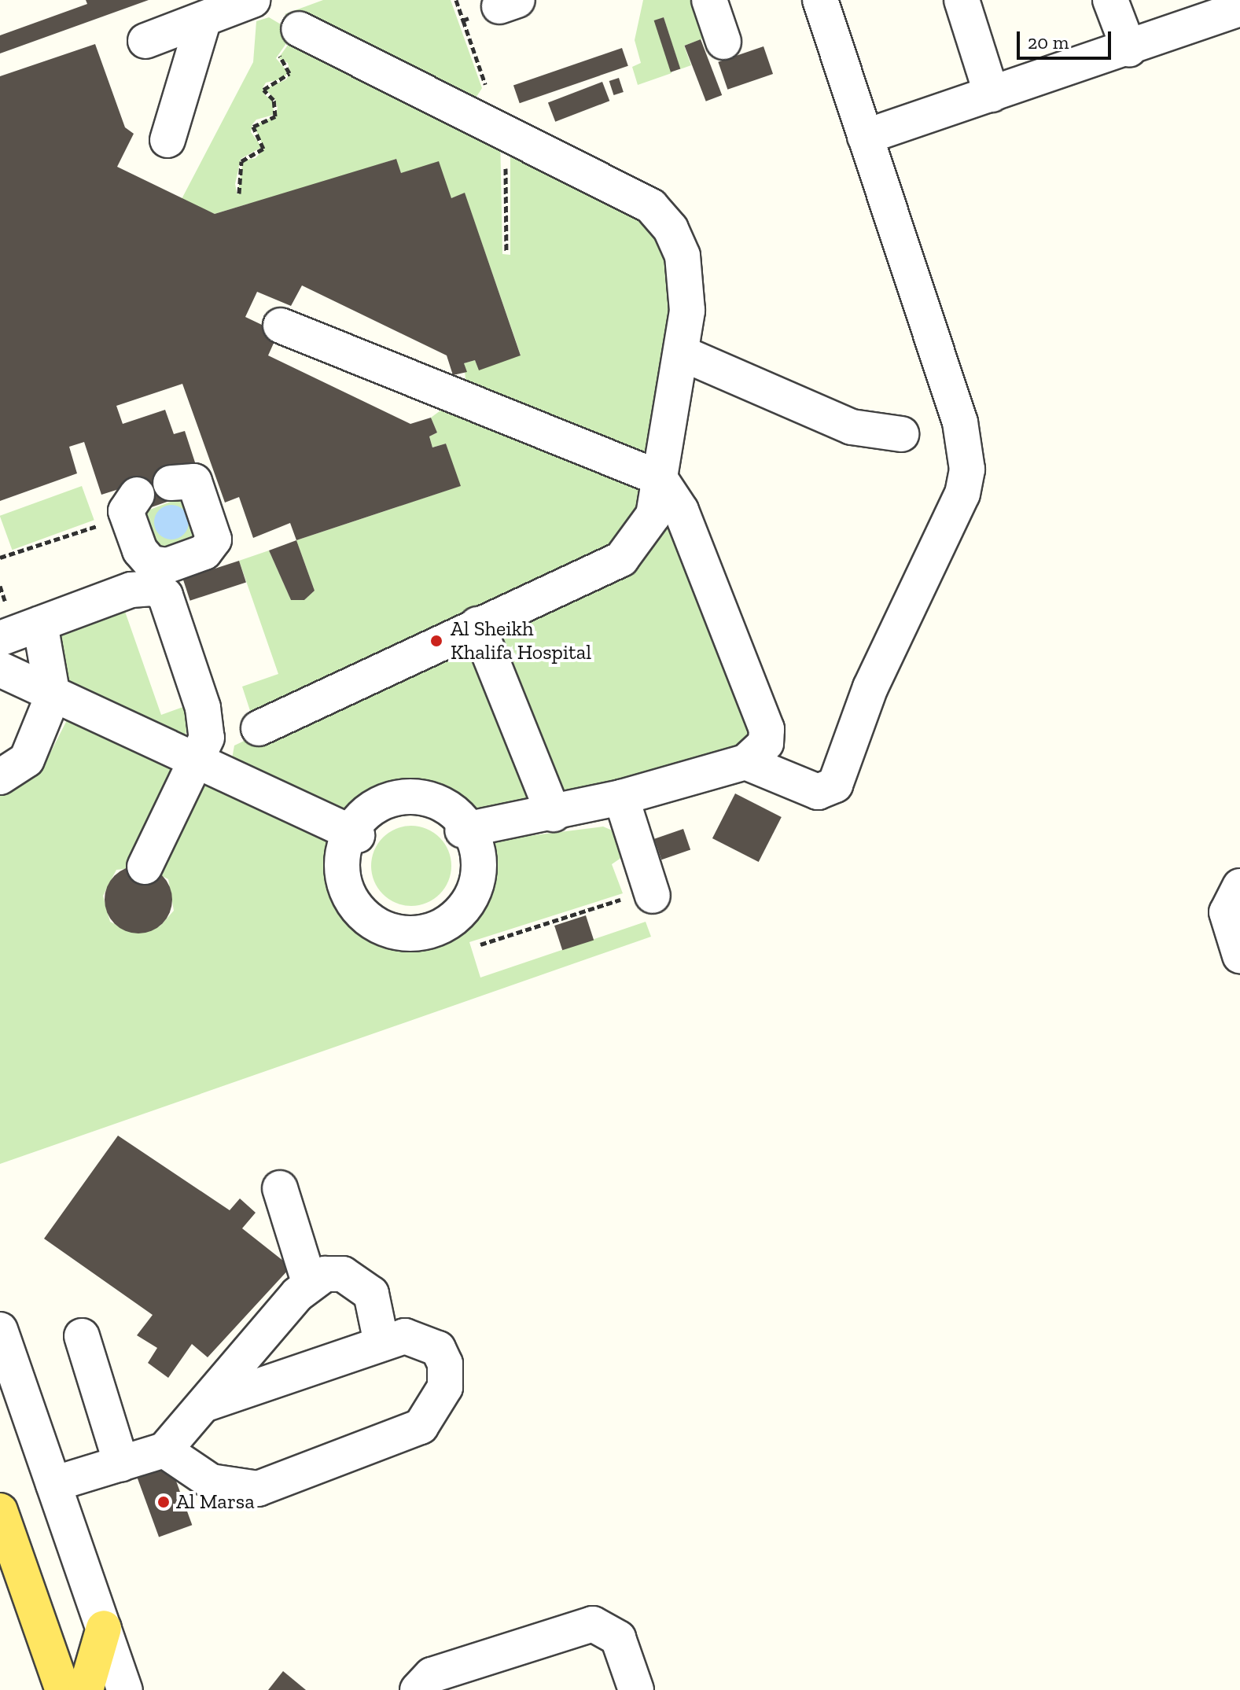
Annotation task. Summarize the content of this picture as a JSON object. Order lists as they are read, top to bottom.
{
  "places": ["Al Sheikh Khalifa Hospital", "Al Marsa"],
  "scale_bar": "20 m"
}
